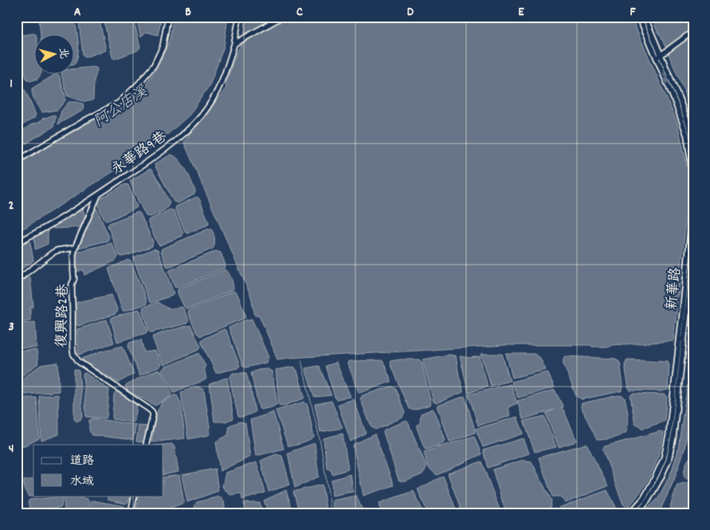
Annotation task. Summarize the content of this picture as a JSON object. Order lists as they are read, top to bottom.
{
  "streets": {
    "street": ["永華路9巷", "新華路", "復興路2巷"]
  },
  "crossings": [
    ["永華路9巷", "復興路2巷"]
  ],
  "water": ["阿公店溪"],
  "legend": ["道路", "水域"],
  "north": "right",
  "grid": {
    "columns": [
      "A",
      "B",
      "C",
      "D",
      "E",
      "F"
    ],
    "rows": [
      "1",
      "2",
      "3",
      "4"
    ]
  }
}
